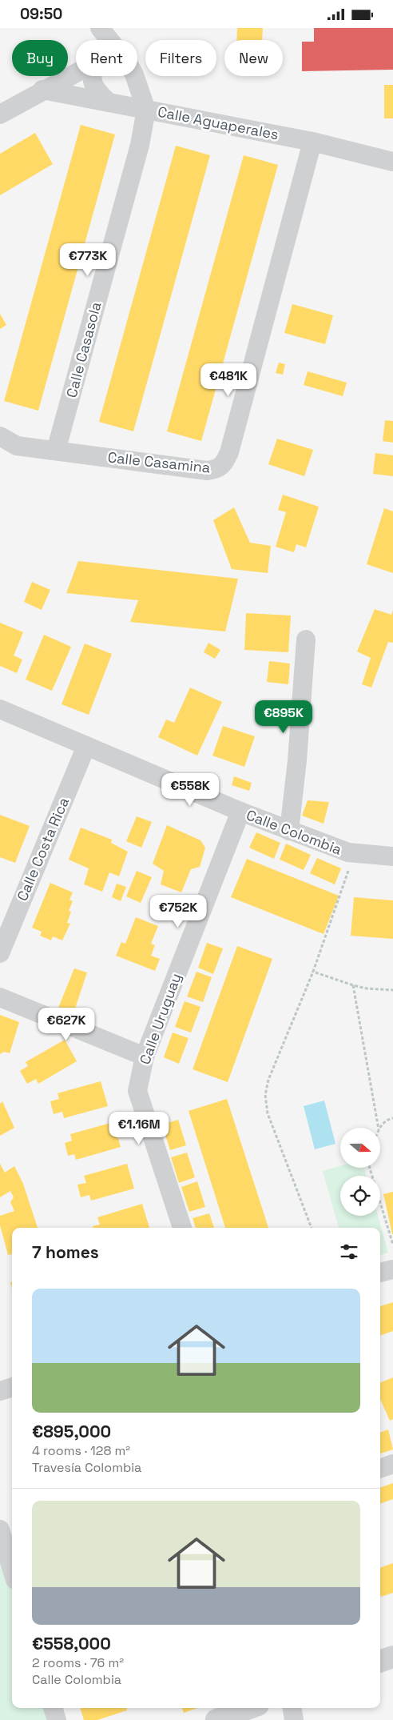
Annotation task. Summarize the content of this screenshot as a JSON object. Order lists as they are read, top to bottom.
{
  "streets": {
    "street": [
      "Calle Aguaperales",
      "Calle Casasola",
      "Calle Casamina",
      "Calle Colombia",
      "Calle Costa Rica",
      "Calle Uruguay"
    ]
  },
  "crossings": [
    ["Calle Aguaperales", "Calle Casasola"],
    ["Calle Aguaperales", "Calle Casamina"],
    ["Calle Casasola", "Calle Casamina"],
    ["Calle Colombia", "Calle Costa Rica"],
    ["Calle Colombia", "Calle Uruguay"]
  ],
  "north": "right",
  "page": {
    "status": "09:50",
    "chip": [
      "Buy",
      "Rent",
      "Filters",
      "New"
    ],
    "price": [
      "€773K",
      "€481K",
      "€895K",
      "€558K",
      "€752K",
      "€627K",
      "€1.16M"
    ],
    "heading": "7 homes",
    "list": [
      {
        "name": "€895,000",
        "note": "4 rooms · 128 m² · Travesía Colombia"
      },
      {
        "name": "€558,000",
        "note": "2 rooms · 76 m² · Calle Colombia"
      }
    ]
  }
}
